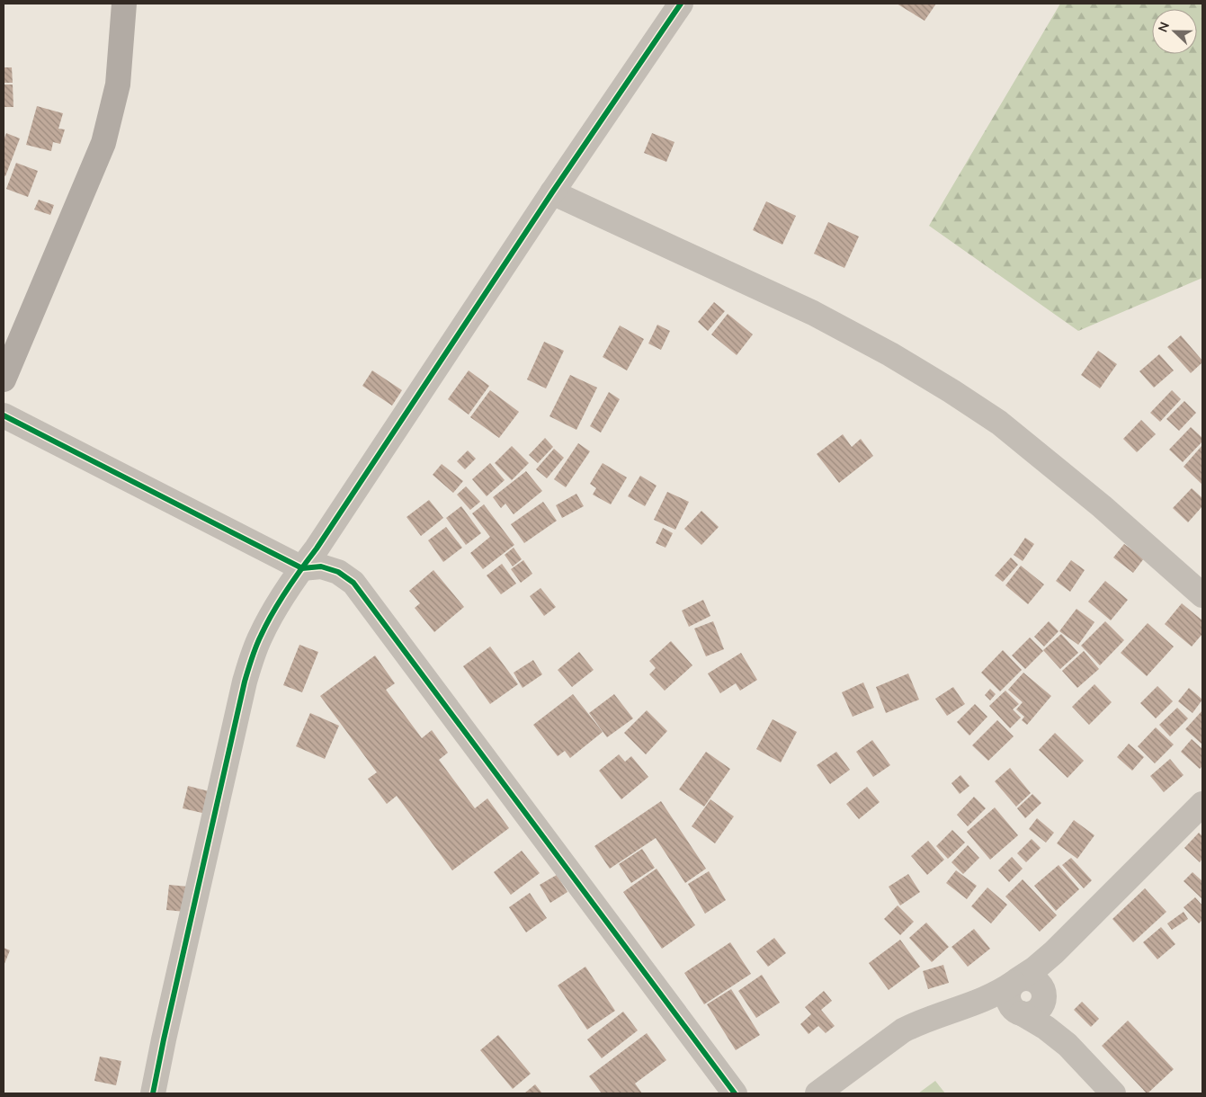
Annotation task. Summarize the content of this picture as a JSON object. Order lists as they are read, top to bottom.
{
  "north": "left"
}
